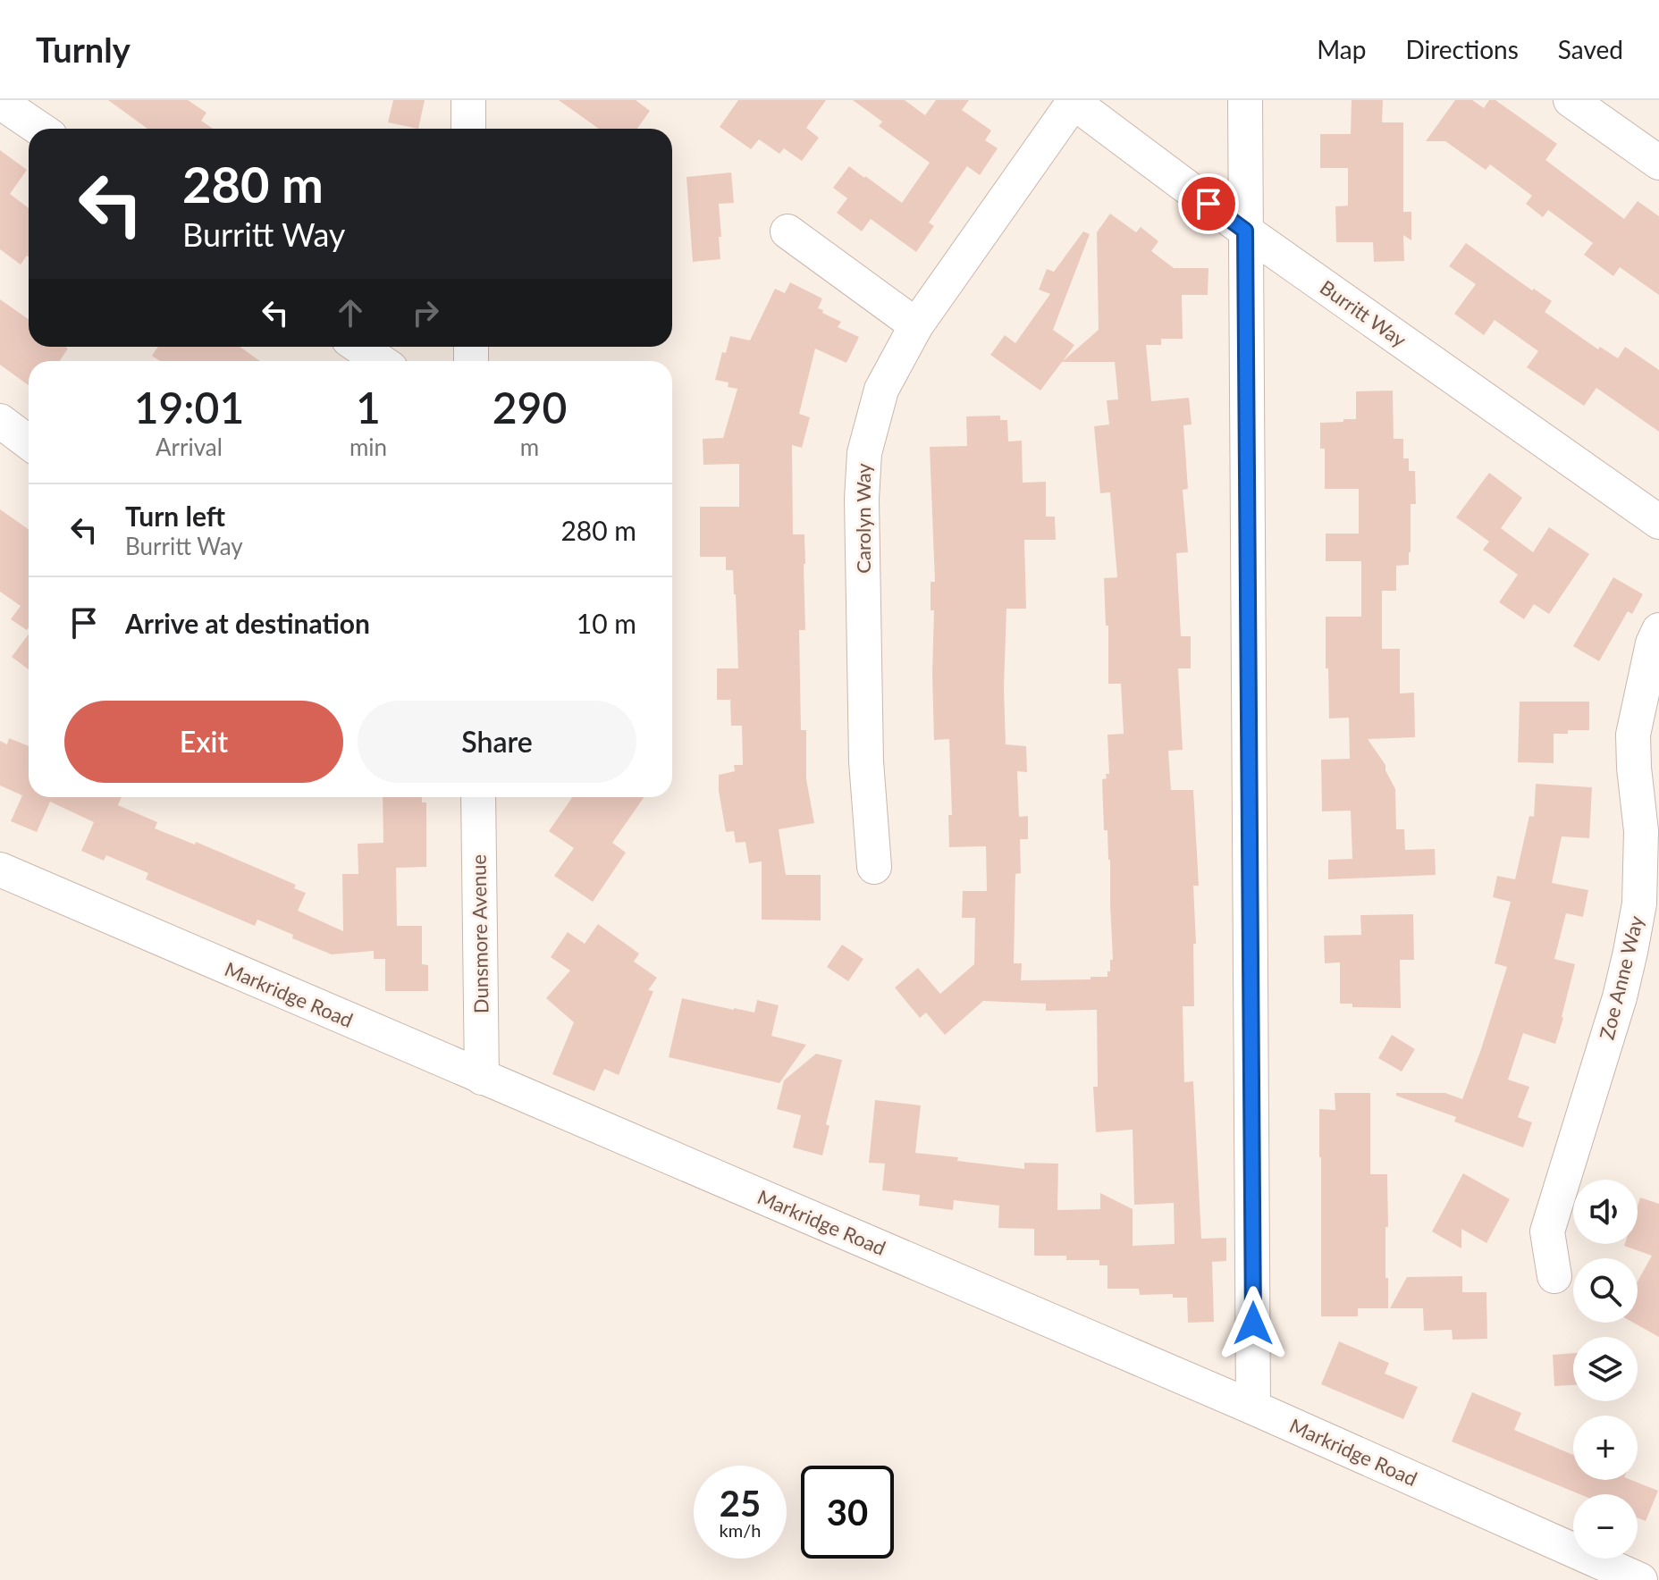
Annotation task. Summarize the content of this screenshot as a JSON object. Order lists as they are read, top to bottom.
{
  "streets": {
    "street": [
      "Burritt Way",
      "Carolyn Way",
      "Dunsmore Avenue",
      "Zoe Anne Way",
      "Markridge Road"
    ]
  },
  "crossings": [
    ["Burritt Way", "Carolyn Way"],
    ["Dunsmore Avenue", "Markridge Road"]
  ],
  "page": {
    "header": "Turnly",
    "nav": ["Map", "Directions", "Saved"],
    "turn": ["280 m", "Burritt Way"],
    "eta": [
      "19:01",
      "Arrival",
      "1",
      "min",
      "290",
      "m"
    ],
    "list": [
      {
        "name": "Turn left",
        "note": "Burritt Way",
        "value": "280 m"
      },
      {
        "name": "Arrive at destination",
        "value": "10 m"
      }
    ],
    "buttons": ["Exit", "Share"],
    "map_buttons": ["+", "−"],
    "speed": "25 km/h",
    "limit": "30"
  }
}
